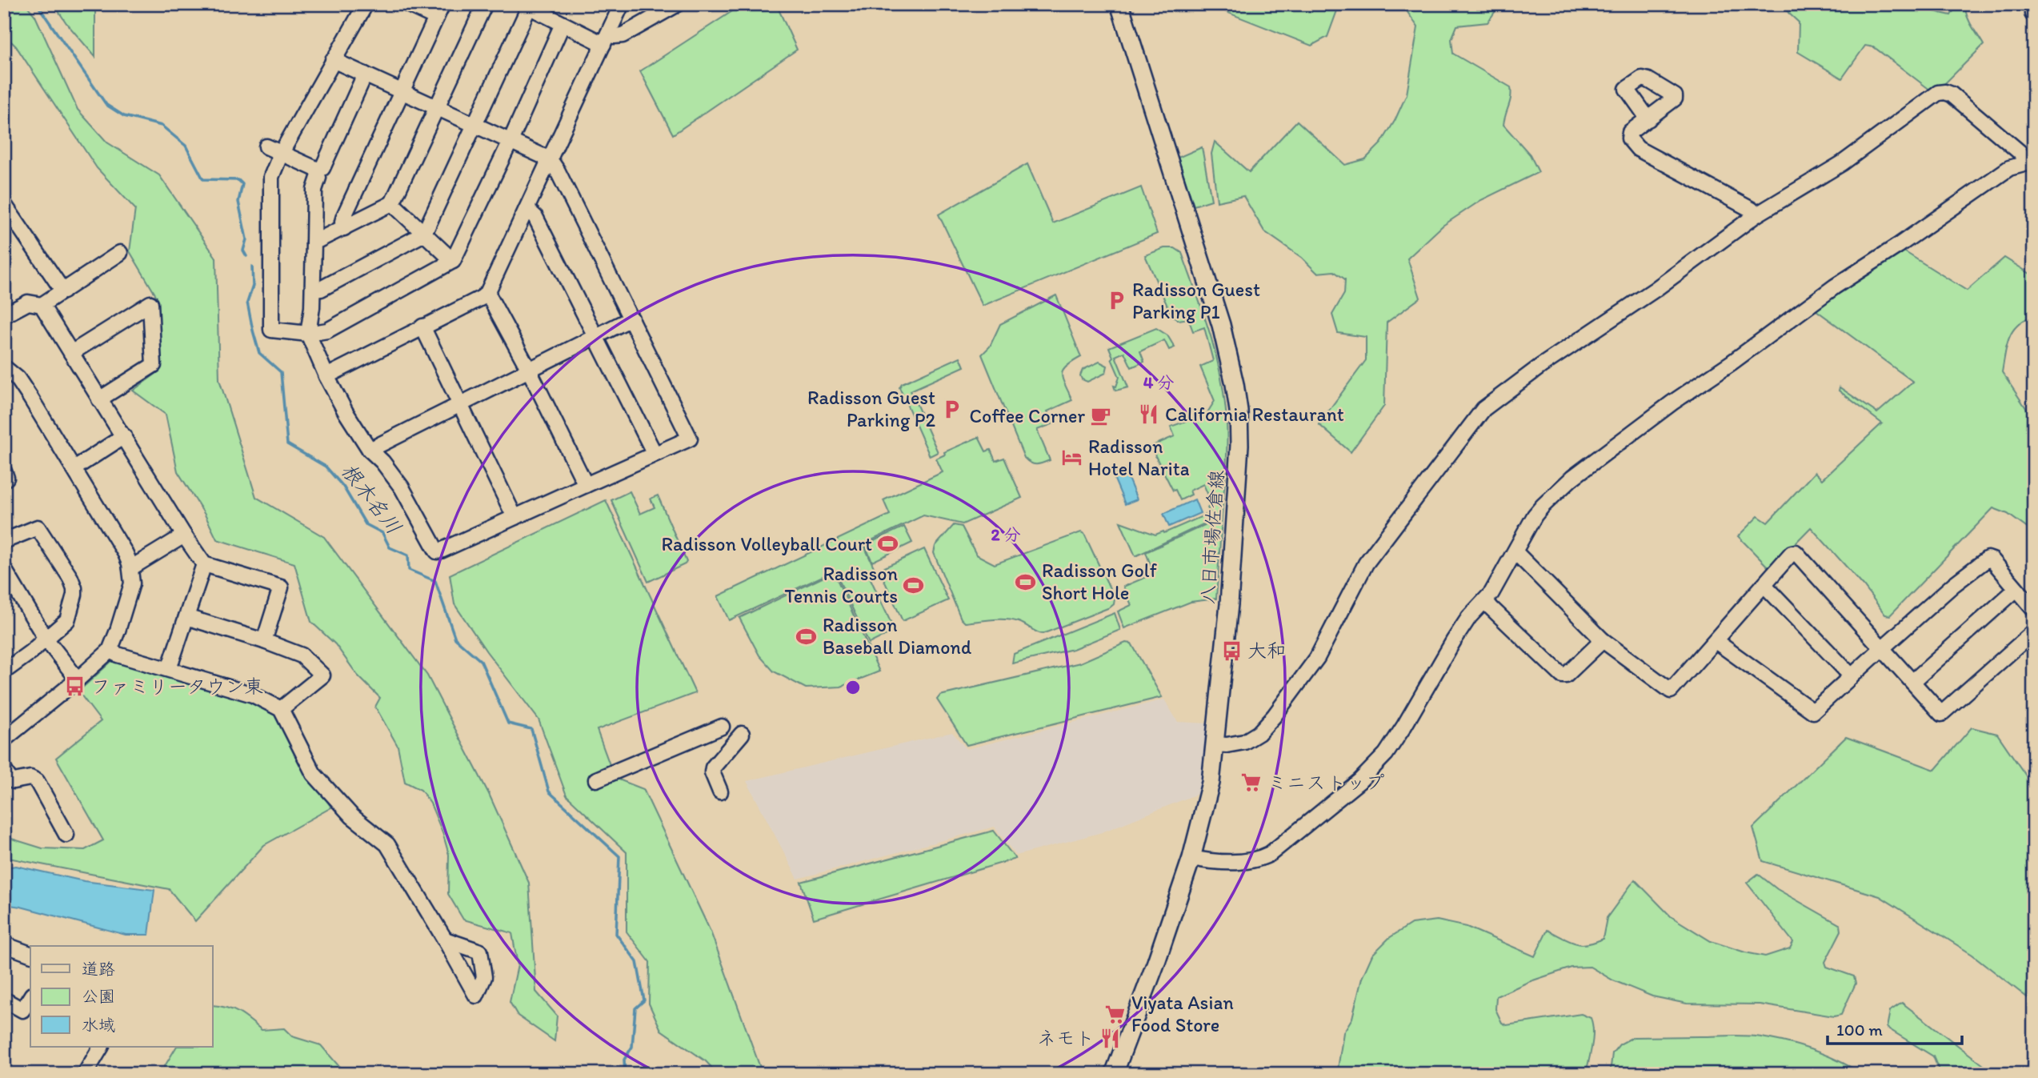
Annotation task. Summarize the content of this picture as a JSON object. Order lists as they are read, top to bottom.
{
  "streets": {
    "main road": ["八日市場佐倉線"]
  },
  "water": ["根木名川"],
  "places": {
    "parking": ["Radisson Guest Parking P1", "Radisson Guest Parking P2"],
    "restaurant": ["California Restaurant", "ネモト"],
    "cafe": ["Coffee Corner"],
    "hotel": ["Radisson Hotel Narita"],
    "sports": [
      "Radisson Volleyball Court",
      "Radisson Golf Short Hole",
      "Radisson Tennis Courts",
      "Radisson Baseball Diamond"
    ],
    "bus stop": ["大和", "ファミリータウン東"],
    "supermarket": ["ミニストップ", "Viyata Asian Food Store"]
  },
  "legend": ["道路", "公園", "水域"],
  "scale_bar": "100 m",
  "rings": ["4 分", "2 分"]
}
